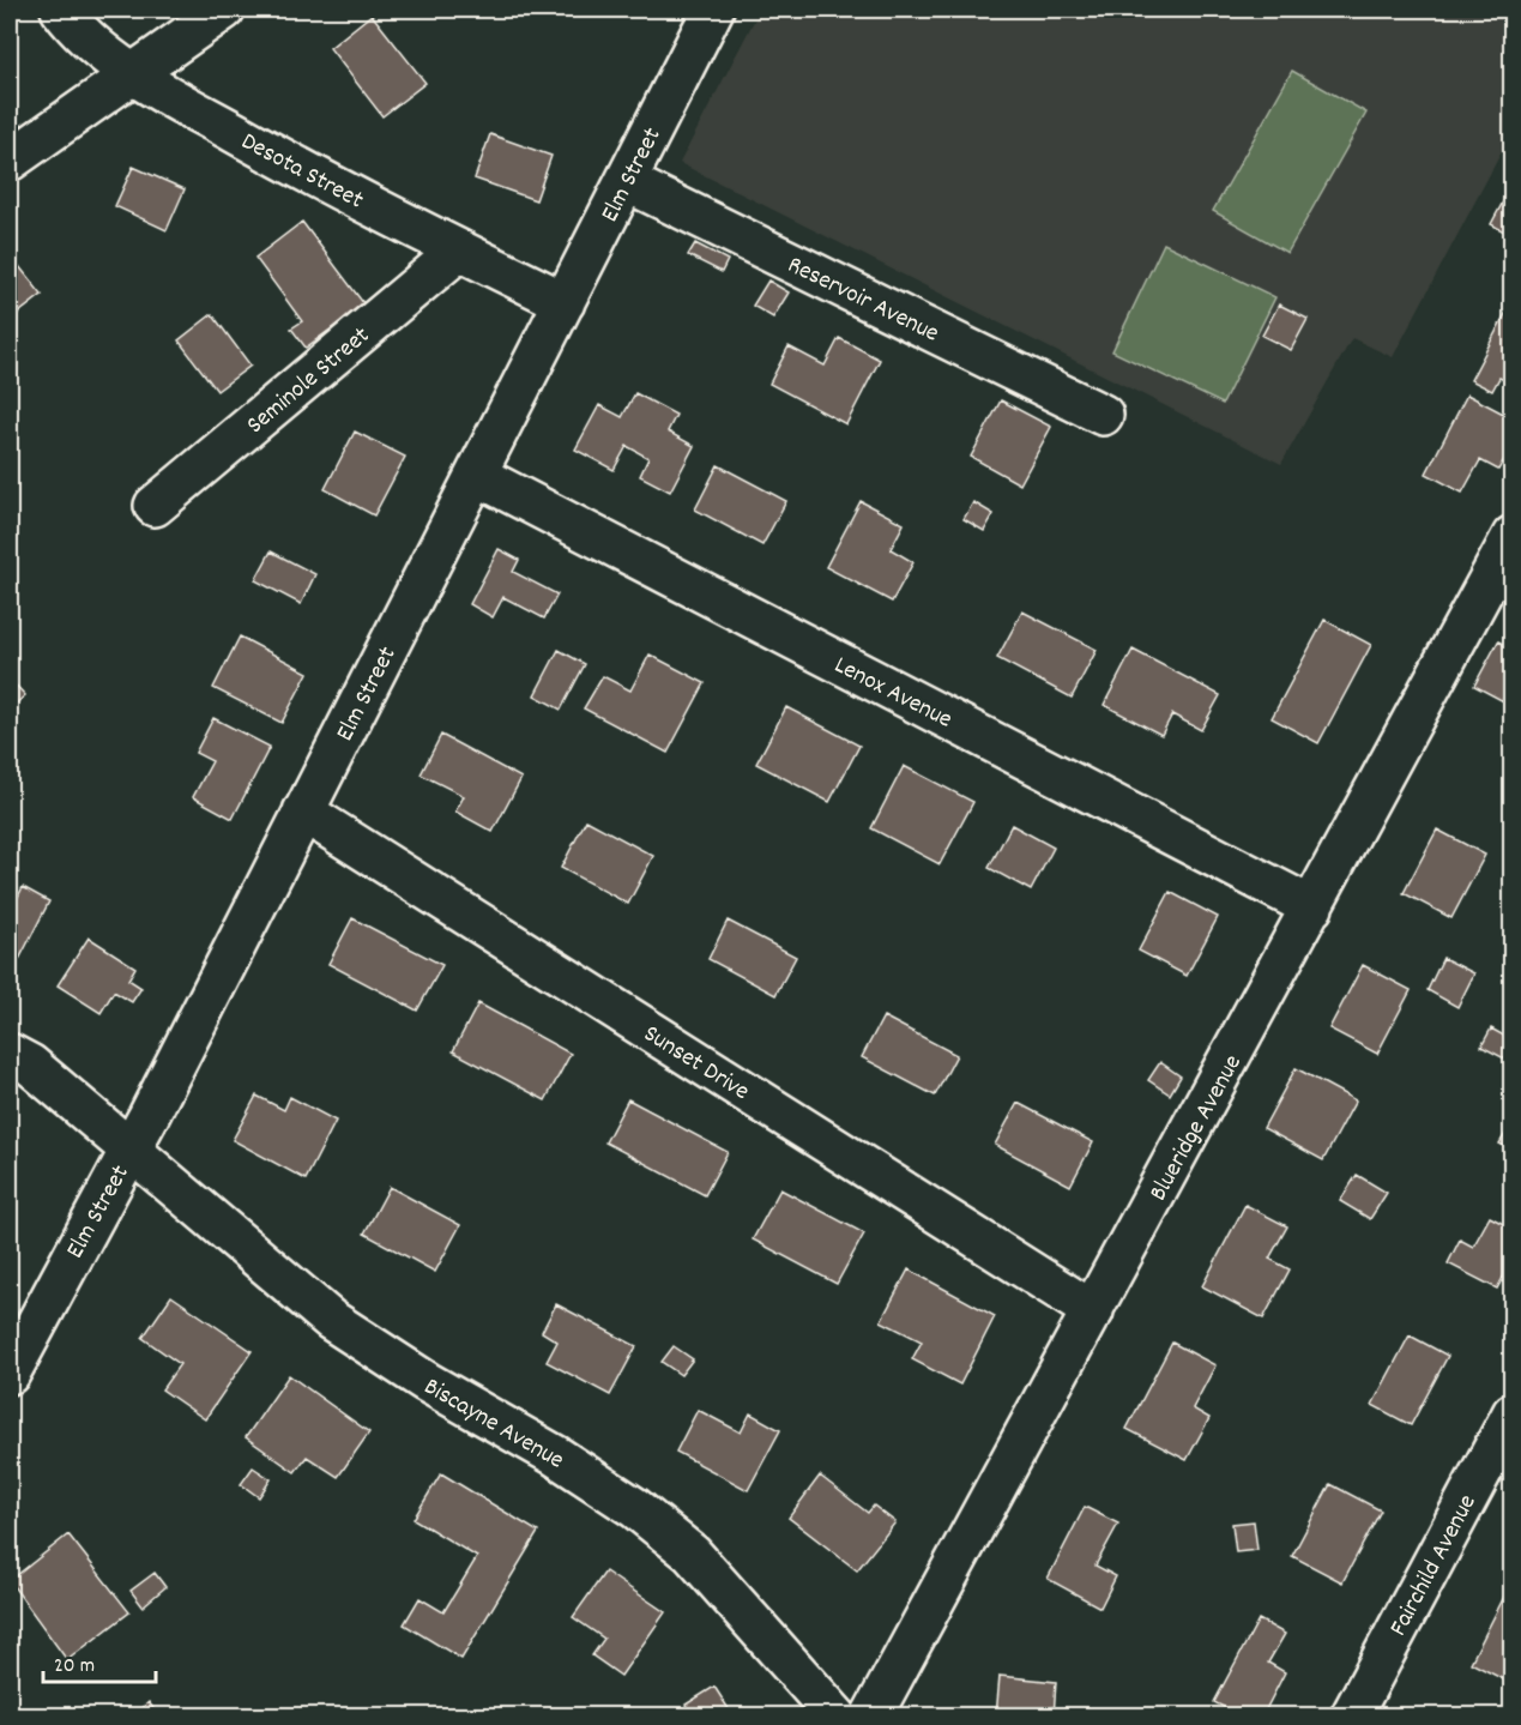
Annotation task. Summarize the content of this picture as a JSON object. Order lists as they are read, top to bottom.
{
  "streets": {
    "street": [
      "Desota Street",
      "Elm Street",
      "Reservoir Avenue",
      "Seminole Street",
      "Lenox Avenue",
      "Sunset Drive",
      "Blueridge Avenue",
      "Biscayne Avenue",
      "Fairchild Avenue"
    ]
  },
  "crossings": [
    ["Desota Street", "Elm Street"],
    ["Desota Street", "Seminole Street"],
    ["Elm Street", "Reservoir Avenue"],
    ["Elm Street", "Lenox Avenue"],
    ["Elm Street", "Sunset Drive"],
    ["Elm Street", "Biscayne Avenue"],
    ["Lenox Avenue", "Blueridge Avenue"],
    ["Sunset Drive", "Blueridge Avenue"]
  ],
  "scale_bar": "20 m"
}
